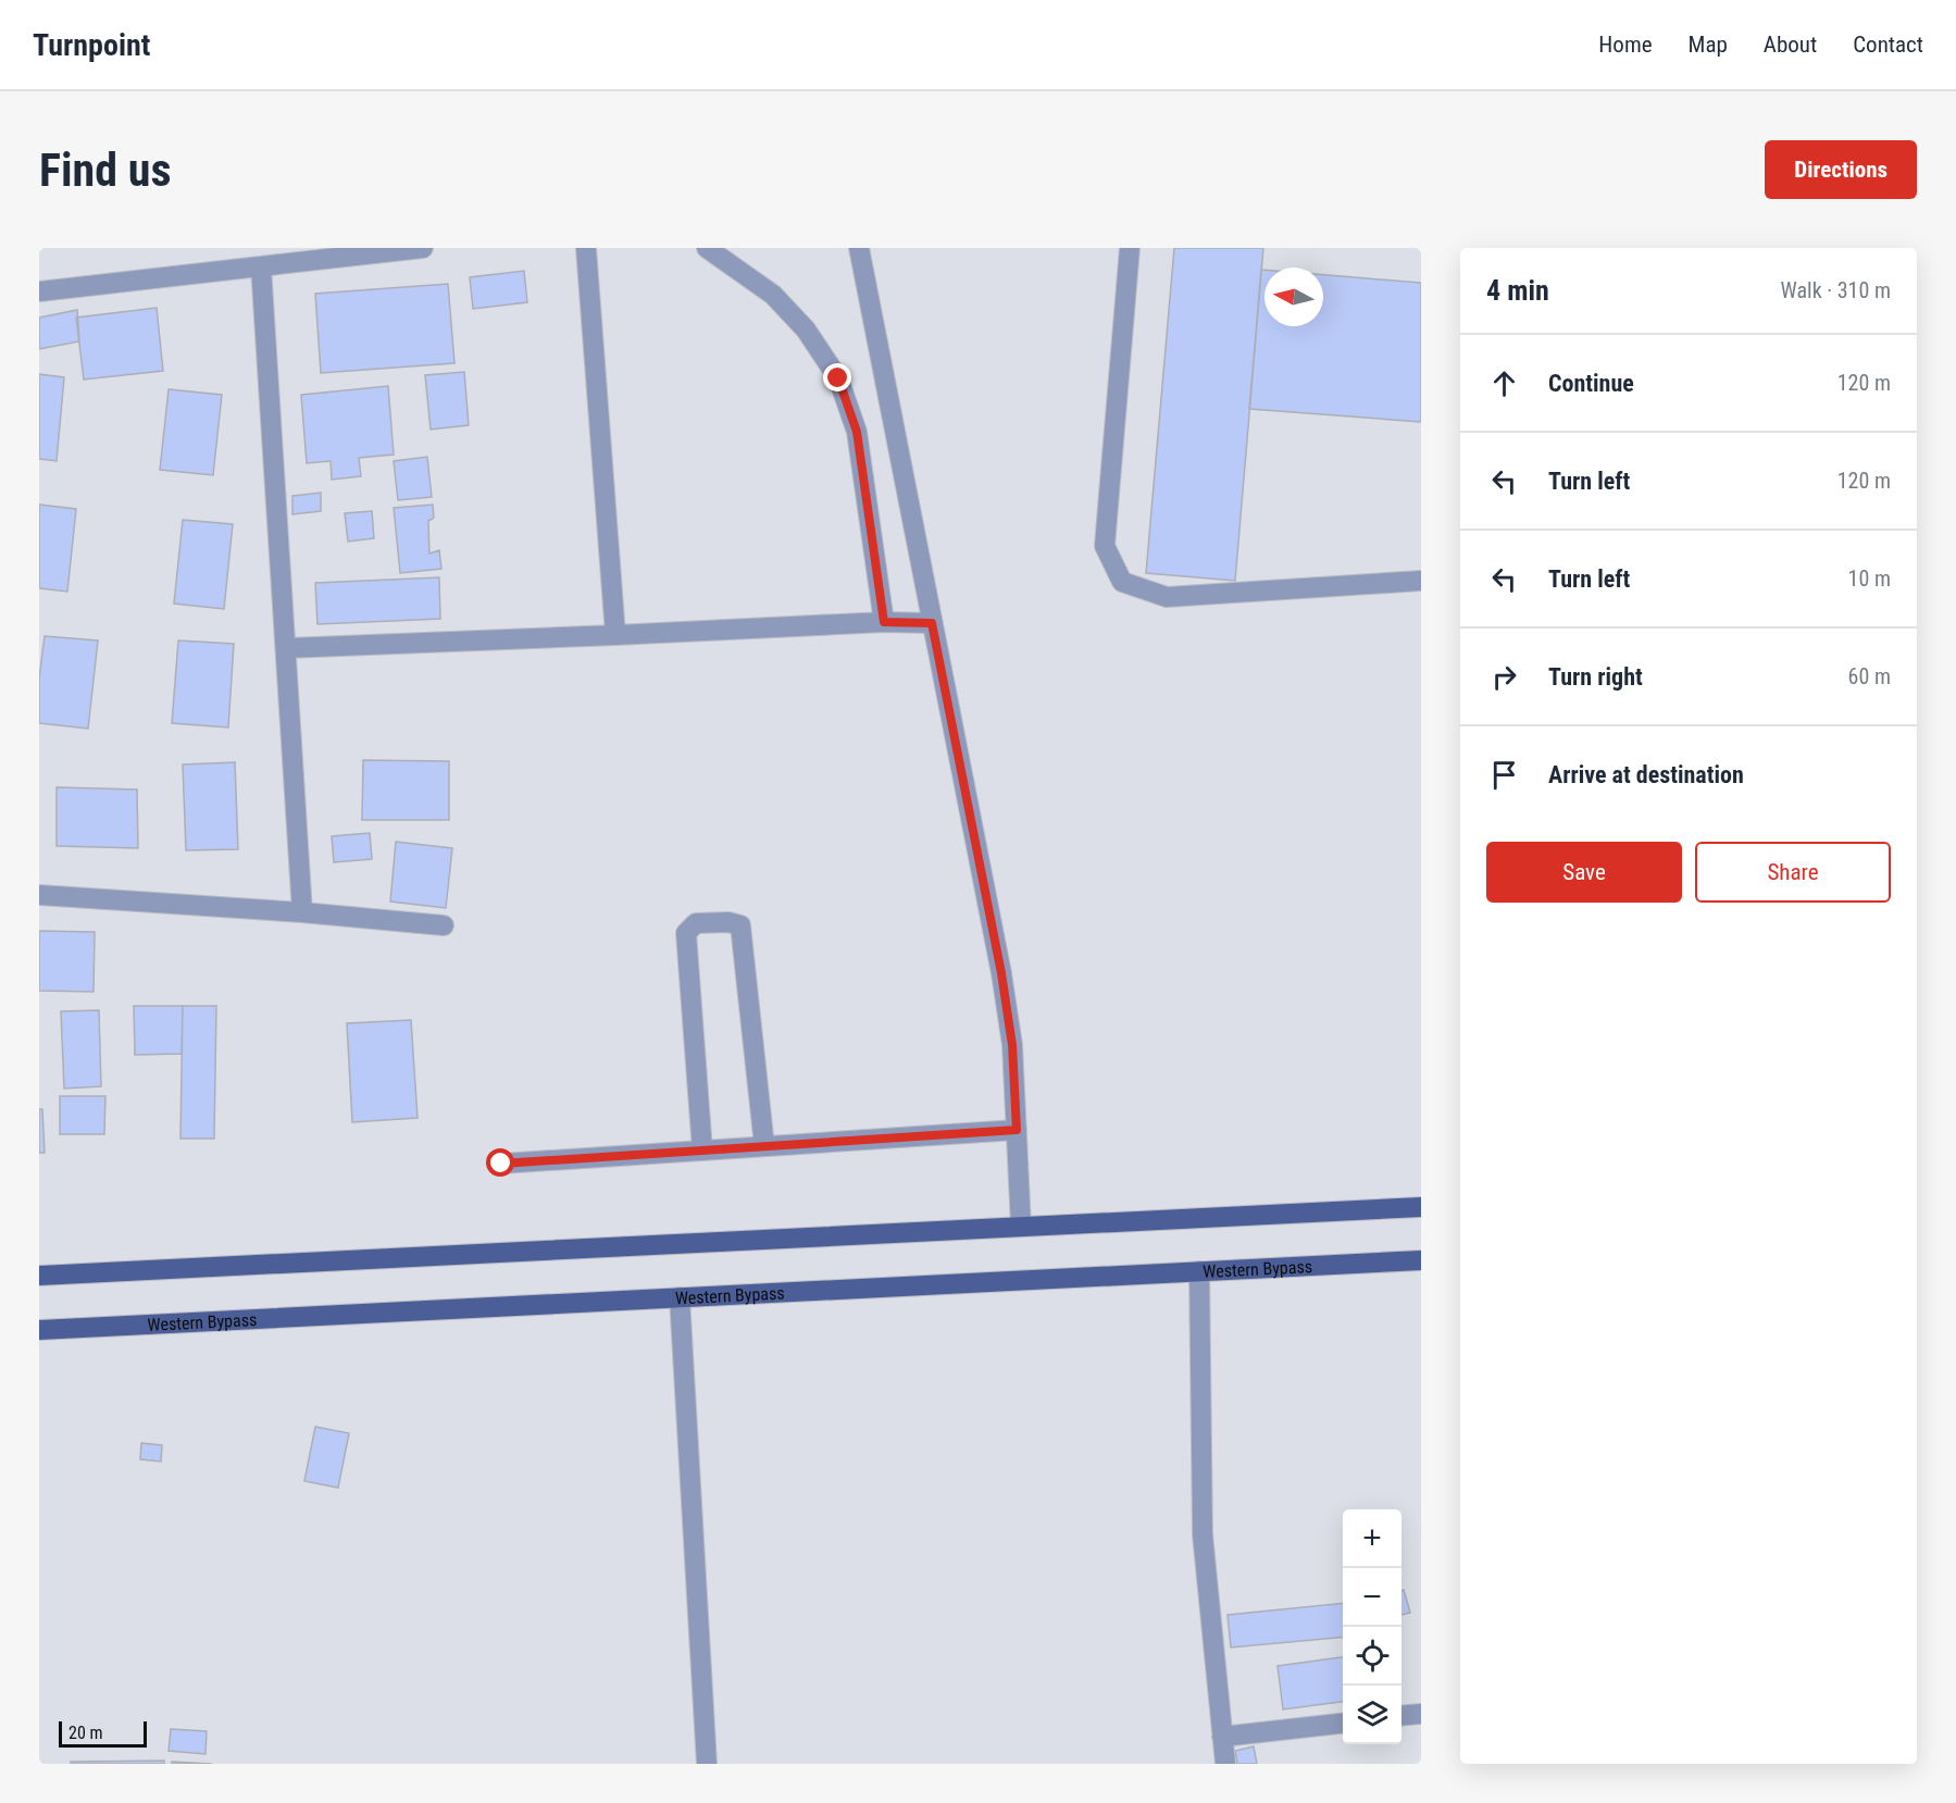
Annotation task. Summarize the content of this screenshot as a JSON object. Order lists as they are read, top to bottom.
{
  "streets": {
    "main road": ["Western Bypass"]
  },
  "scale_bar": "20 m",
  "north": "left",
  "page": {
    "header": "Turnpoint",
    "nav": [
      "Home",
      "Map",
      "About",
      "Contact"
    ],
    "buttons": [
      "Directions",
      ["Save", "Share"]
    ],
    "title": "Find us",
    "heading": ["4 min", "Walk · 310 m"],
    "list": [
      ["Continue", "120 m"],
      ["Turn left", "120 m"],
      ["Turn left", "10 m"],
      ["Turn right", "60 m"],
      "Arrive at destination"
    ],
    "map_buttons": ["+", "−"],
    "scale": "20 m"
  }
}
